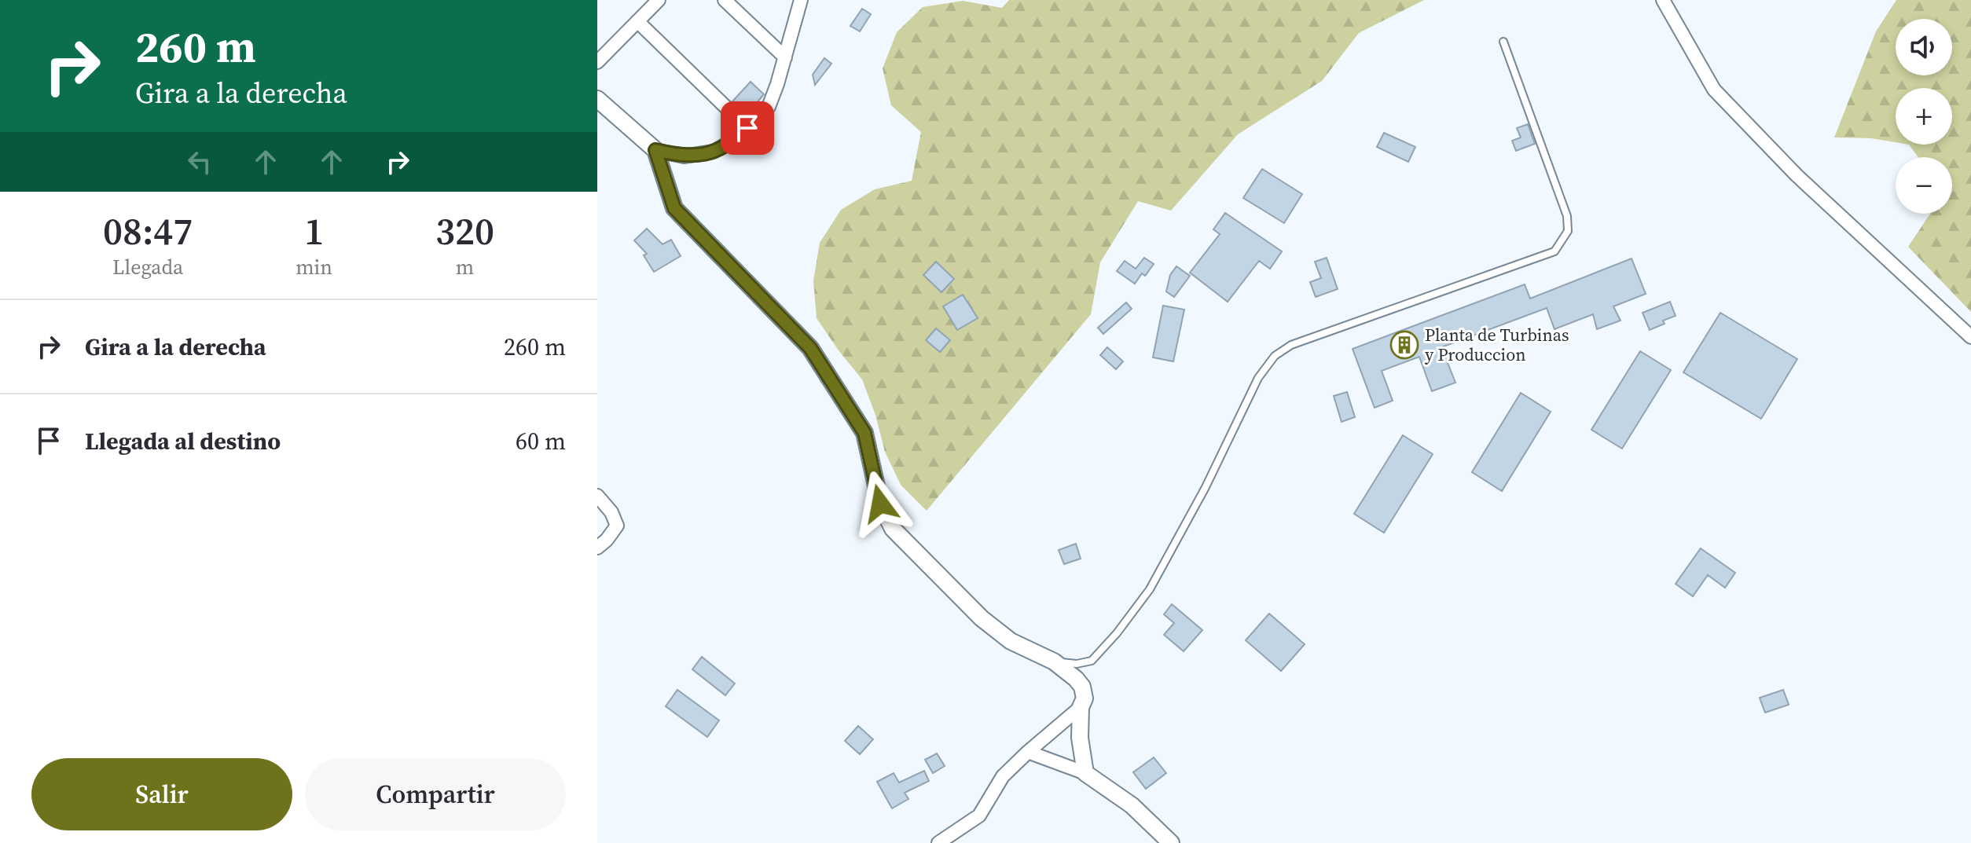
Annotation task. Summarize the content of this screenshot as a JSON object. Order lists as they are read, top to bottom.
{
  "places": {
    "building": ["Planta de Turbinas y Produccion"]
  },
  "page": {
    "turn": ["260 m", "Gira a la derecha"],
    "map_buttons": ["+", "−"],
    "eta": [
      "08:47",
      "Llegada",
      "1",
      "min",
      "320",
      "m"
    ],
    "list": [
      {
        "name": "Gira a la derecha",
        "value": "260 m"
      },
      {
        "name": "Llegada al destino",
        "value": "60 m"
      }
    ],
    "buttons": ["Salir", "Compartir"]
  }
}
